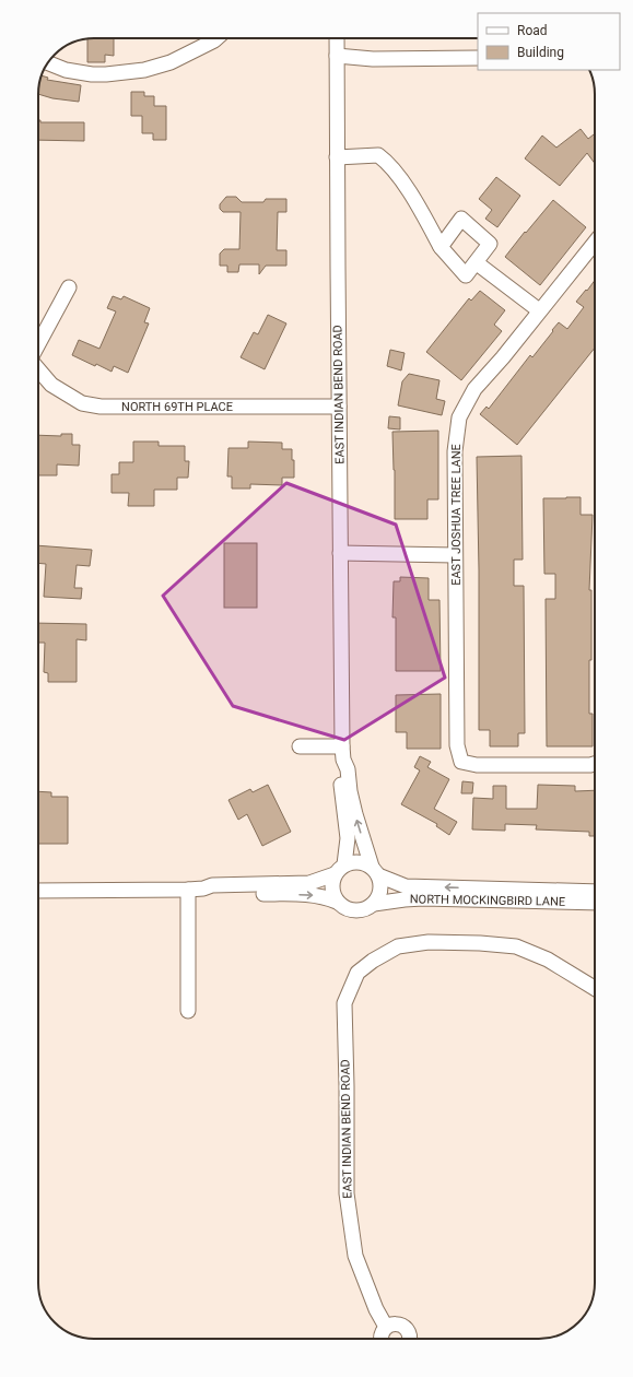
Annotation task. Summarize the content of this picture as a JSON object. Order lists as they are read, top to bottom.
{
  "streets": {
    "street": [
      "EAST INDIAN BEND ROAD",
      "NORTH 69TH PLACE",
      "EAST JOSHUA TREE LANE",
      "NORTH MOCKINGBIRD LANE"
    ]
  },
  "crossings": [
    ["EAST INDIAN BEND ROAD", "NORTH 69TH PLACE"],
    ["EAST INDIAN BEND ROAD", "NORTH MOCKINGBIRD LANE"]
  ],
  "legend": ["Road", "Building"]
}
